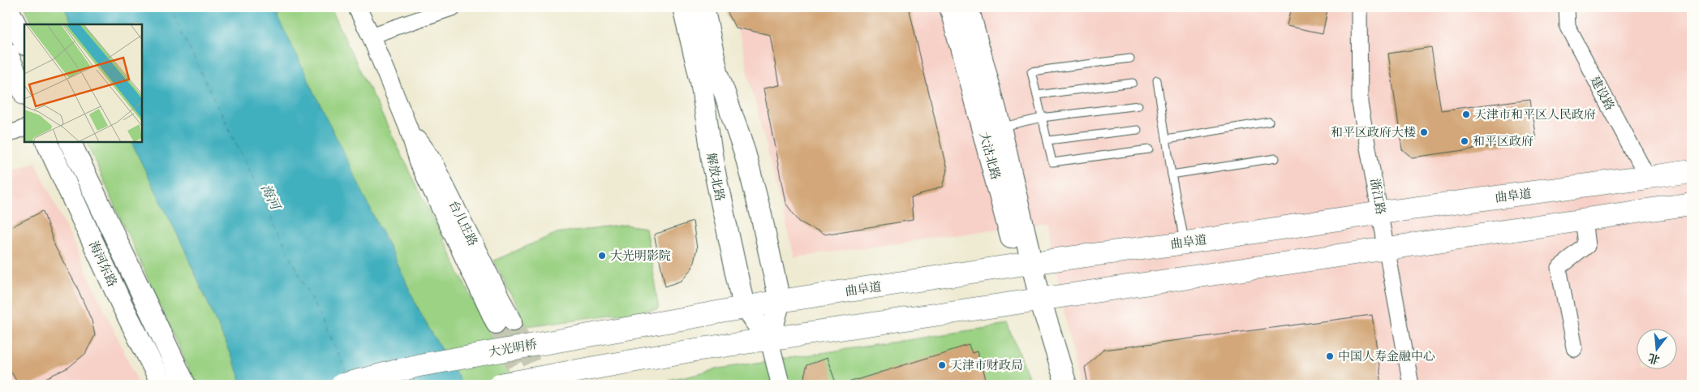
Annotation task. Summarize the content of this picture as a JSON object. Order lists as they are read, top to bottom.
{
  "streets": {
    "main road": [
      "大沽北路",
      "解放北路",
      "曲阜道",
      "海河东路",
      "大光明桥"
    ],
    "street": ["建设路", "浙江路", "台儿庄路"]
  },
  "crossings": [
    ["建设路", "曲阜道"],
    ["大沽北路", "曲阜道"],
    ["解放北路", "曲阜道"],
    ["曲阜道", "浙江路"],
    ["曲阜道", "大光明桥"]
  ],
  "water": ["海河"],
  "places": [
    "天津市和平区人民政府",
    "和平区政府大楼",
    "和平区政府",
    "大光明影院",
    "中国人寿金融中心",
    "天津市财政局"
  ],
  "north": "bottom"
}
